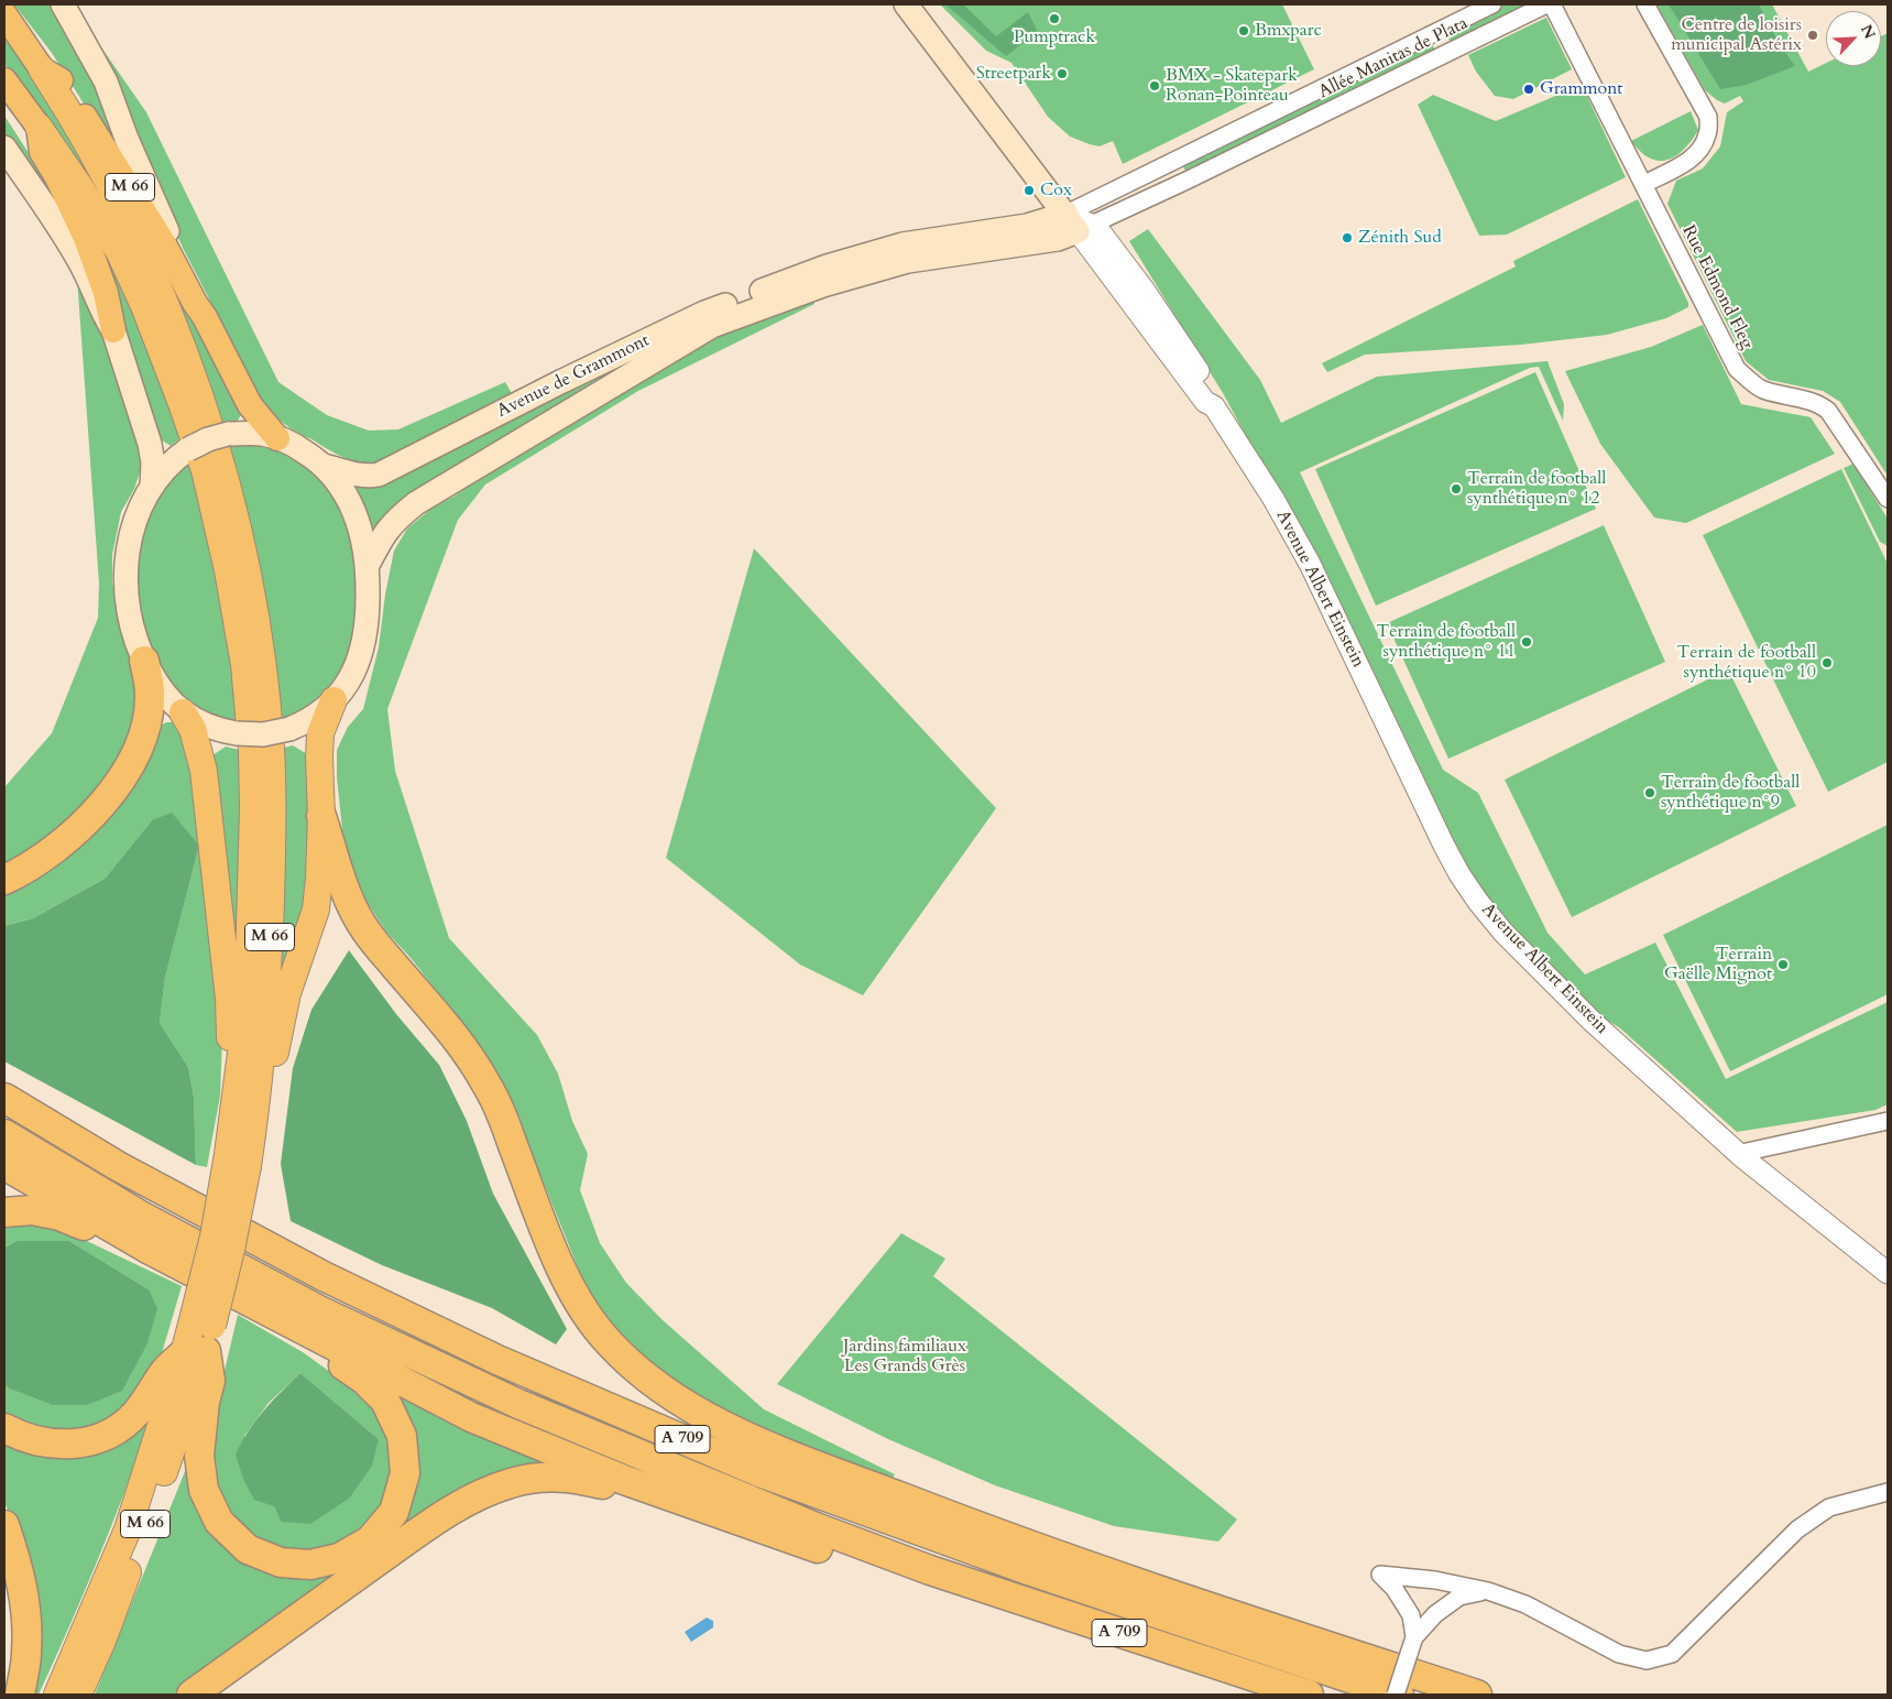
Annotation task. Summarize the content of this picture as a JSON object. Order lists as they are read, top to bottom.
{
  "streets": {
    "highway": ["M 66", "A 709"],
    "main road": ["Avenue de Grammont", "Avenue Albert Einstein"],
    "street": ["Allée Manitas de Plata", "Rue Edmond Fleg"]
  },
  "crossings": [
    ["Allée Manitas de Plata", "Avenue de Grammont"],
    ["Allée Manitas de Plata", "Avenue Albert Einstein"],
    ["Avenue de Grammont", "Avenue Albert Einstein"]
  ],
  "parks": ["Jardins familiaux Les Grands Grès"],
  "places": [
    "Pumptrack",
    "Bmxparc",
    "Centre de loisirs municipal Astérix",
    "Streetpark",
    "BMX - Skatepark Ronan-Pointeau",
    "Grammont",
    "Cox",
    "Zénith Sud",
    "Terrain de football synthétique n° 12",
    "Terrain de football synthétique n° 11",
    "Terrain de football synthétique n° 10",
    "Terrain de football synthétique n°9",
    "Terrain Gaëlle Mignot"
  ],
  "north": "top right"
}
